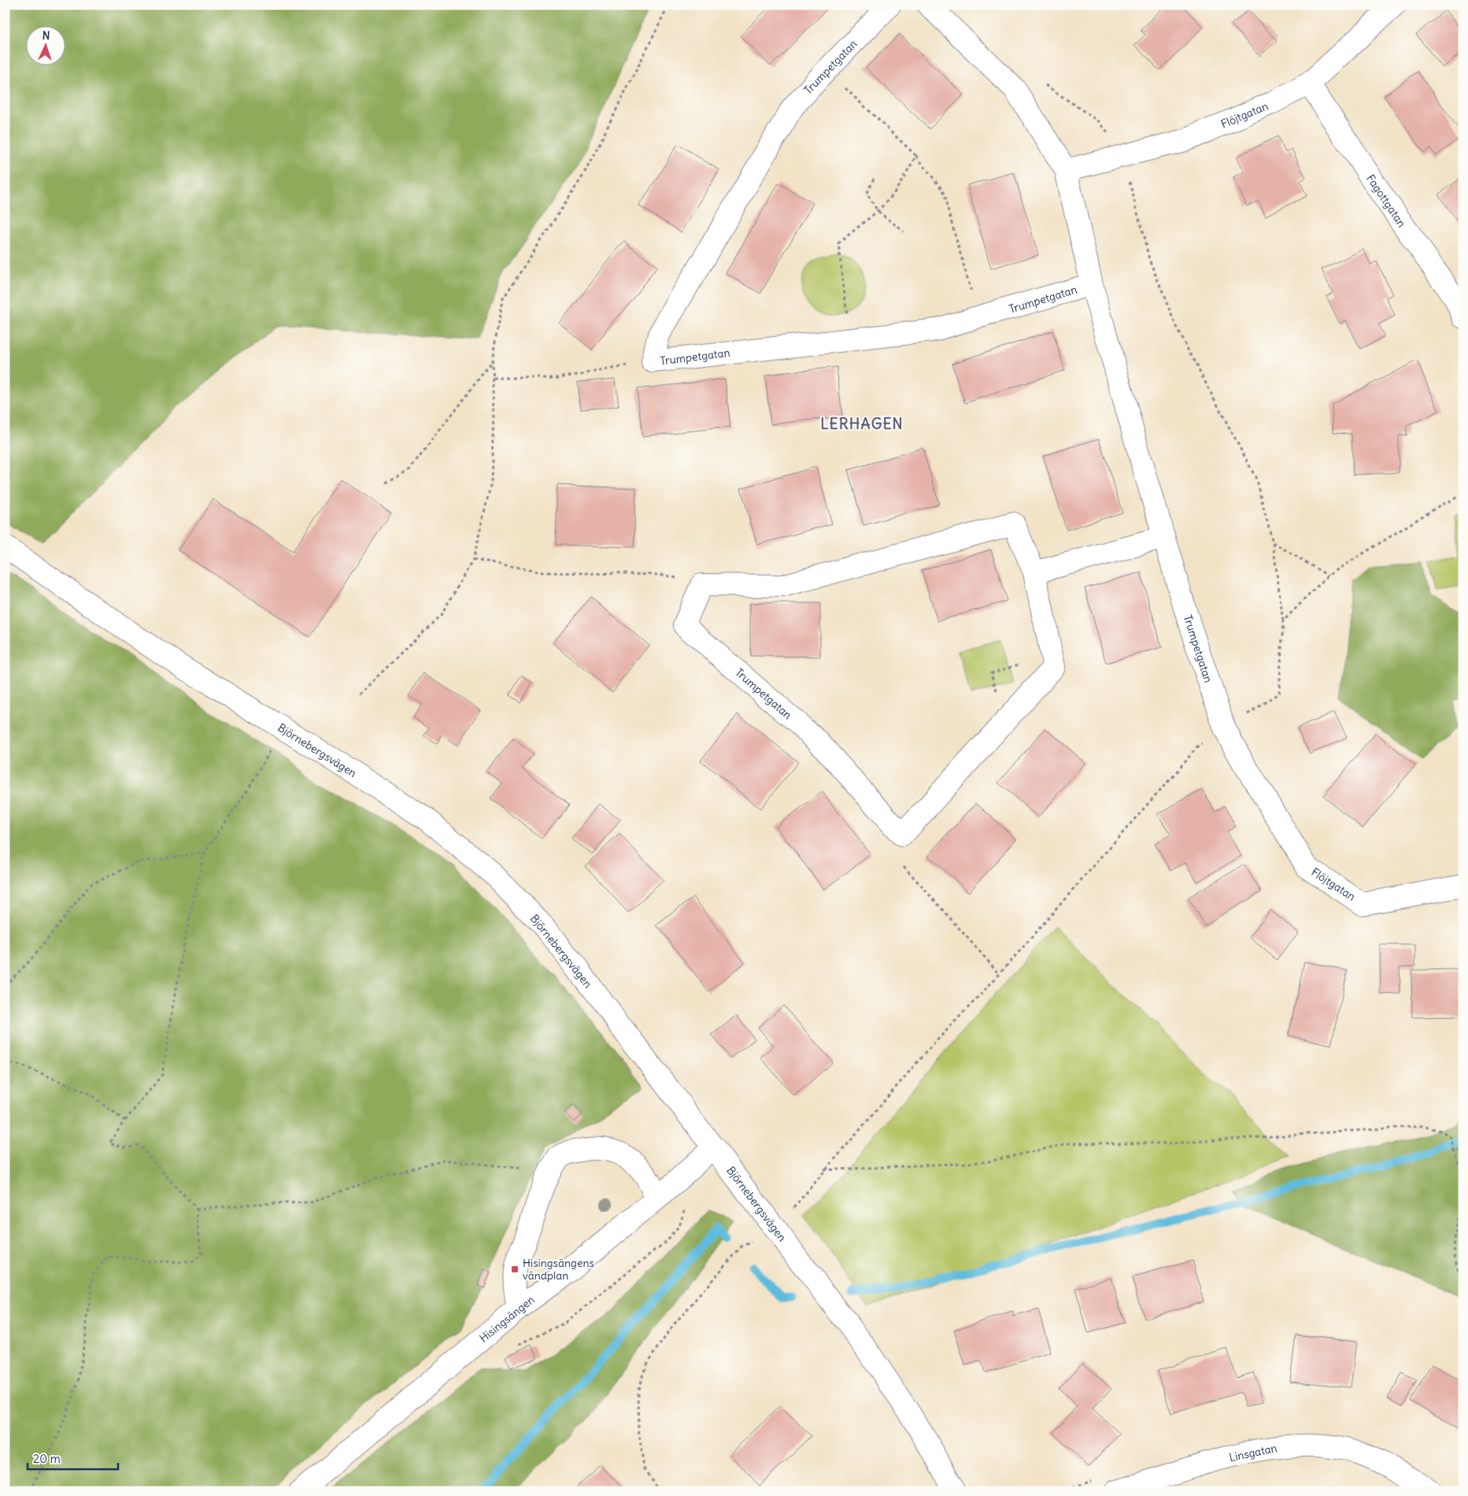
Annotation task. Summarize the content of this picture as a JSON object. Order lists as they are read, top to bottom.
{
  "streets": {
    "street": [
      "Trumpetgatan",
      "Flöjtgatan",
      "Fagottgatan",
      "Björnebergsvägen",
      "Hisingsängen",
      "Linsgatan"
    ]
  },
  "crossings": [
    ["Trumpetgatan", "Flöjtgatan"],
    ["Flöjtgatan", "Fagottgatan"],
    ["Björnebergsvägen", "Hisingsängen"]
  ],
  "districts": ["LERHAGEN"],
  "places": {
    "transit": ["Hisingsängens vändplan"]
  },
  "scale_bar": "20 m",
  "north": "top"
}
